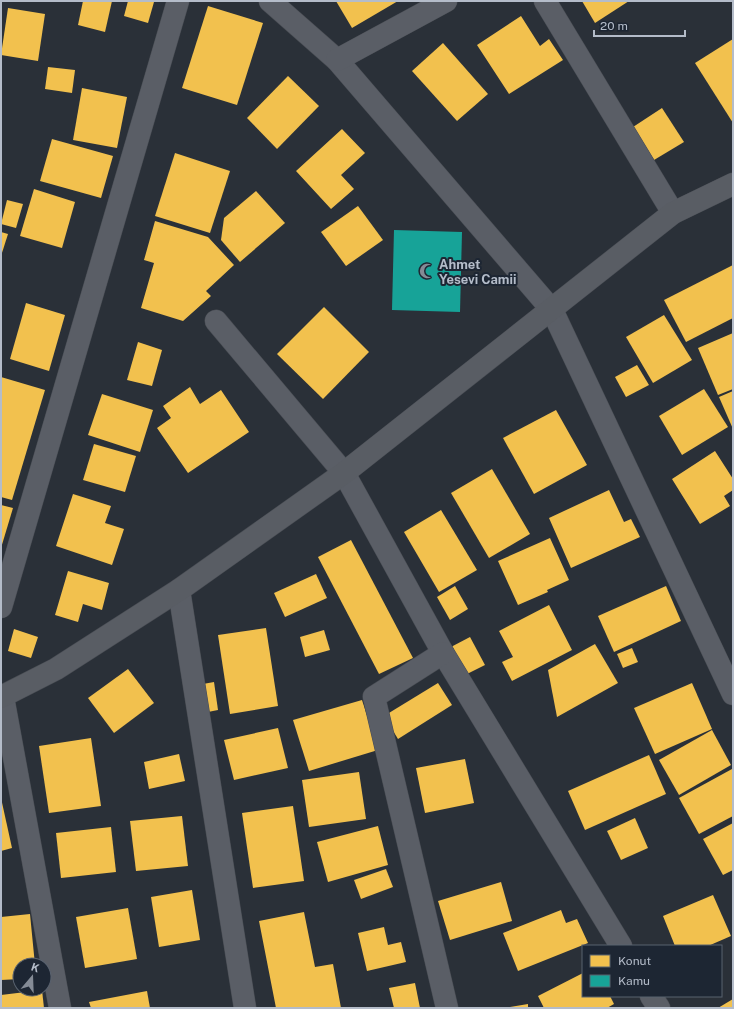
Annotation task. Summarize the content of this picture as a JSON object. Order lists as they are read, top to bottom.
{
  "places": {
    "mosque": ["Ahmet Yesevi Camii"]
  },
  "legend": ["Konut", "Kamu"],
  "scale_bar": "20 m",
  "north": "top"
}
